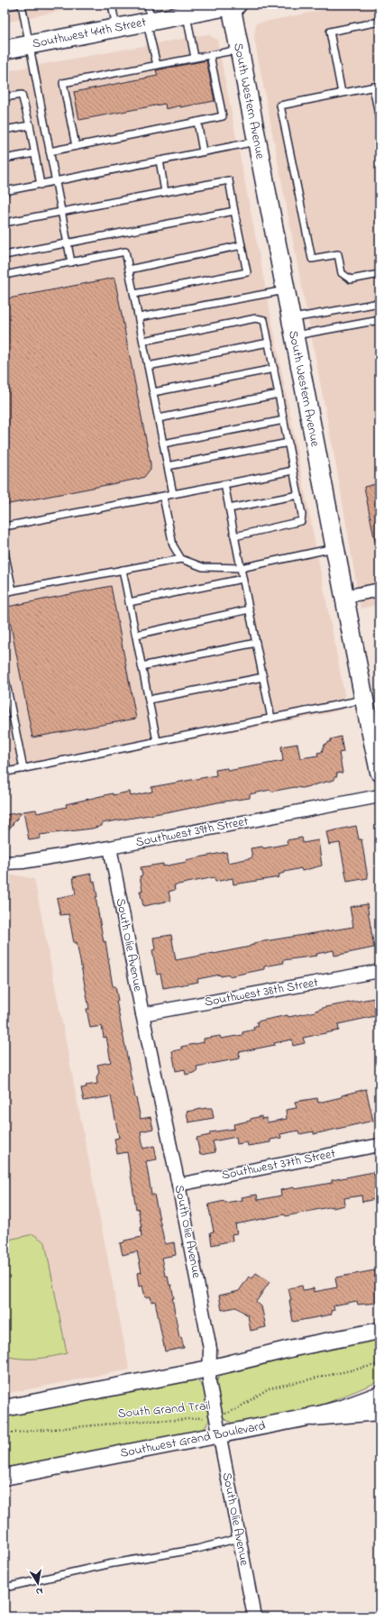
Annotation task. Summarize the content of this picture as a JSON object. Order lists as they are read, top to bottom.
{
  "streets": {
    "main road": ["Southwest 44th Street", "South Western Avenue"],
    "street": [
      "Southwest 39th Street",
      "South Olie Avenue",
      "Southwest 38th Street",
      "Southwest 37th Street",
      "Southwest Grand Boulevard"
    ],
    "path": ["South Grand Trail"]
  },
  "crossings": [
    ["Southwest 44th Street", "South Western Avenue"],
    ["Southwest 39th Street", "South Olie Avenue"],
    ["South Olie Avenue", "Southwest 38th Street"],
    ["South Olie Avenue", "Southwest 37th Street"],
    ["South Olie Avenue", "South Grand Trail"],
    ["South Olie Avenue", "Southwest Grand Boulevard"]
  ],
  "north": "bottom"
}
